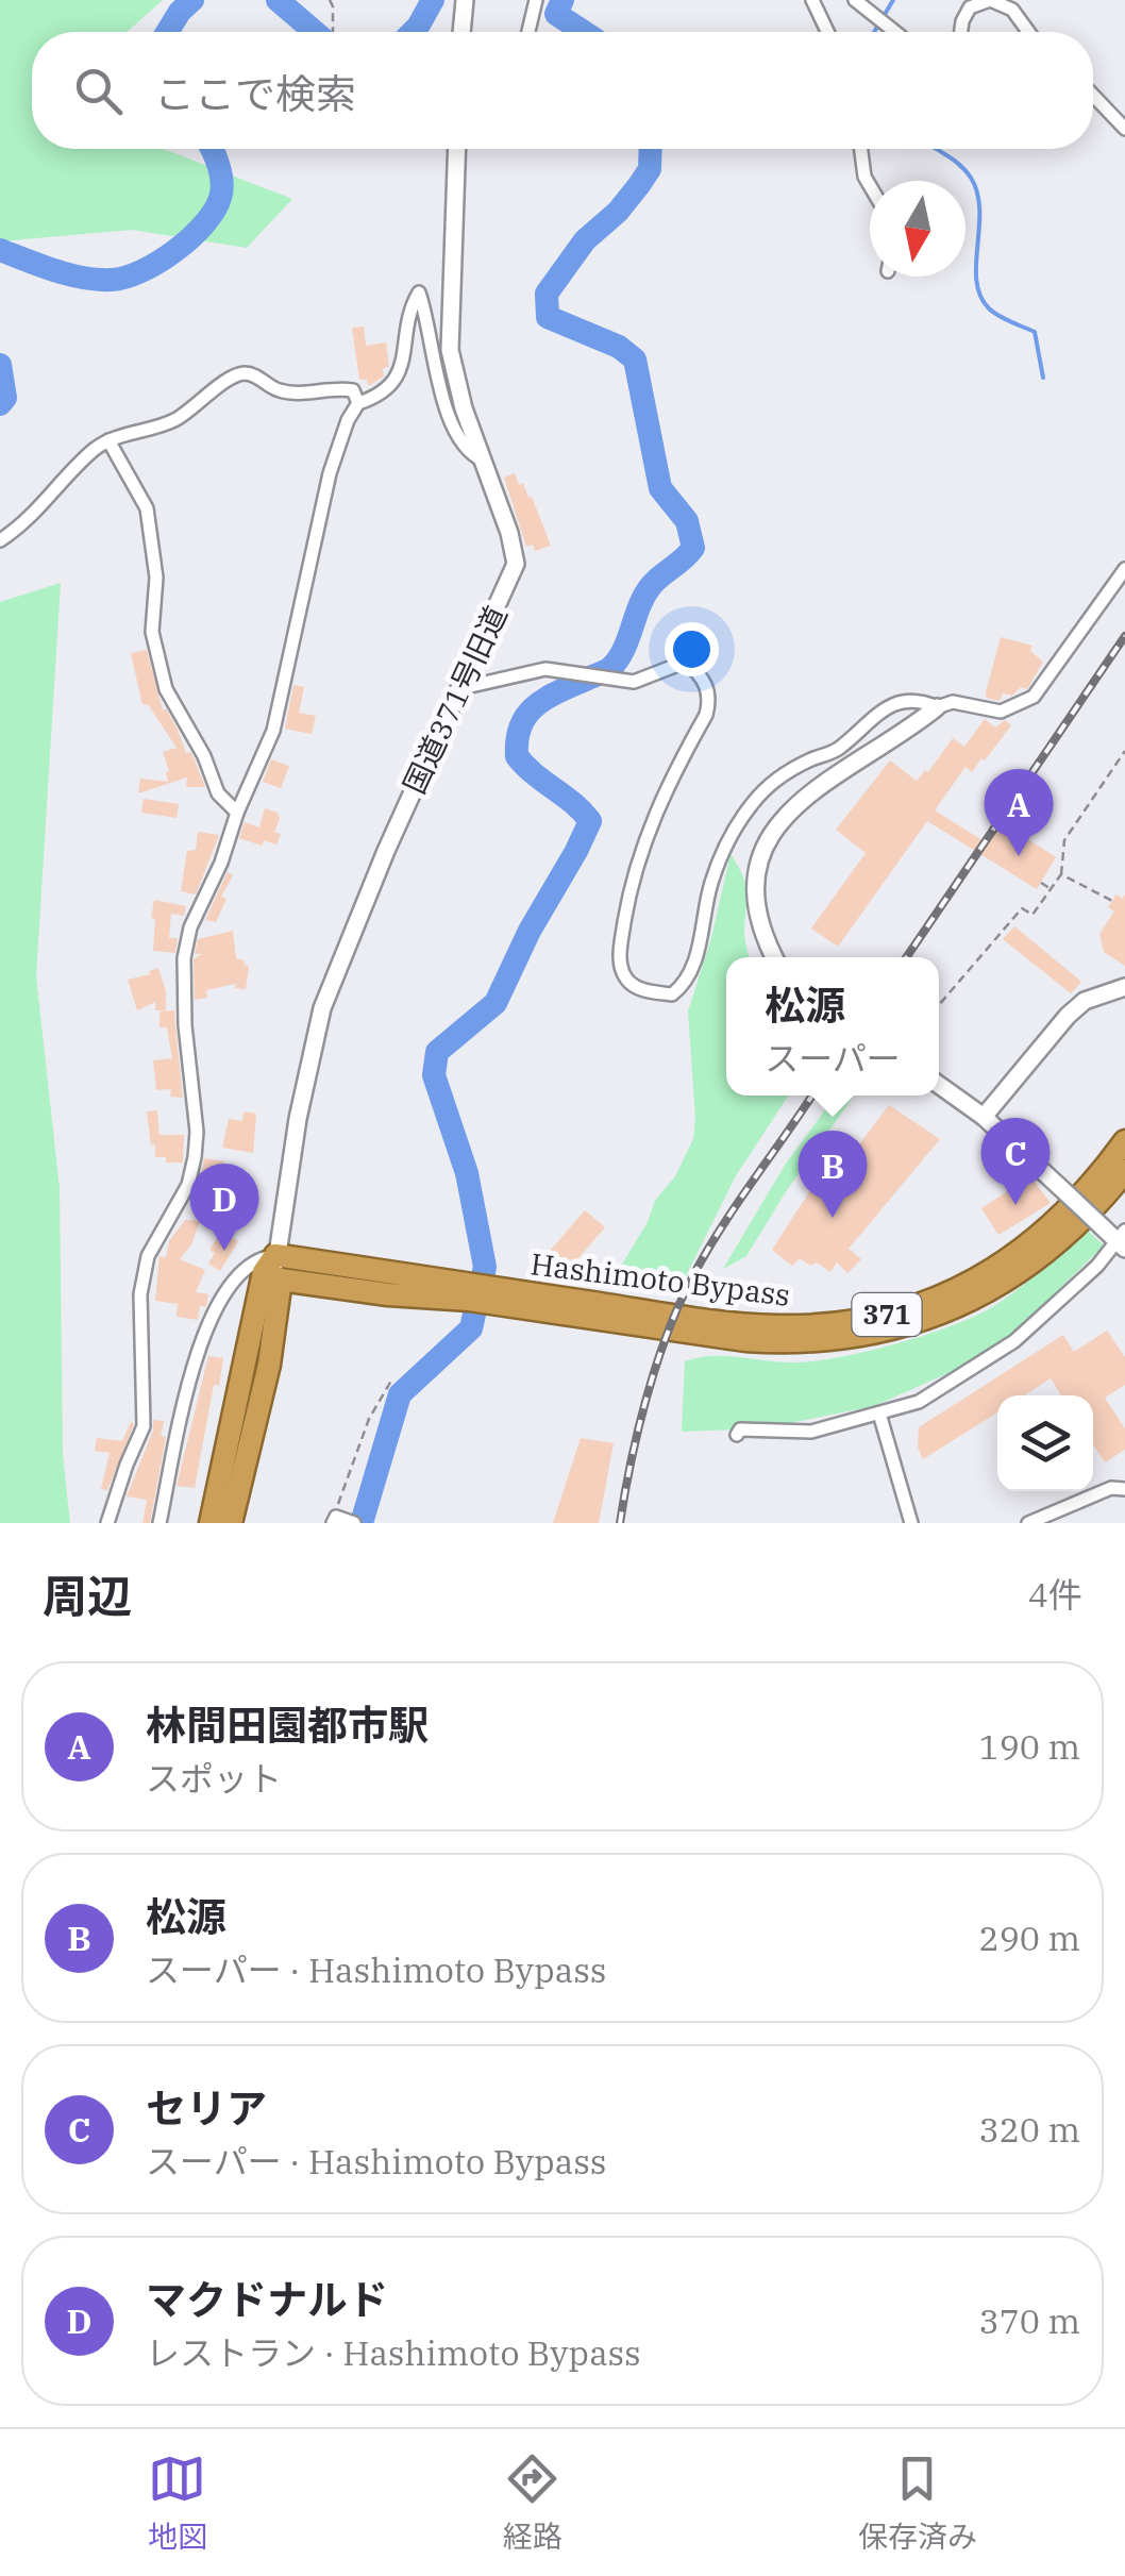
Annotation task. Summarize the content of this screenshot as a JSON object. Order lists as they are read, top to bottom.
{
  "streets": {
    "highway": ["Hashimoto Bypass", "371"],
    "street": ["国道371号旧道"]
  },
  "crossings": [
    ["国道371号旧道", "Hashimoto Bypass"]
  ],
  "north": "bottom",
  "page": {
    "search": "ここで検索",
    "pins": [
      "A",
      "C",
      "B",
      "D"
    ],
    "popup": ["松源", "スーパー"],
    "heading": ["周辺", "4件"],
    "list": [
      {
        "mark": "A",
        "name": "林間田園都市駅",
        "note": "スポット",
        "value": "190 m"
      },
      {
        "mark": "B",
        "name": "松源",
        "note": "スーパー · Hashimoto Bypass",
        "value": "290 m"
      },
      {
        "mark": "C",
        "name": "セリア",
        "note": "スーパー · Hashimoto Bypass",
        "value": "320 m"
      },
      {
        "mark": "D",
        "name": "マクドナルド",
        "note": "レストラン · Hashimoto Bypass",
        "value": "370 m"
      }
    ],
    "nav": ["地図", "経路", "保存済み"]
  }
}
